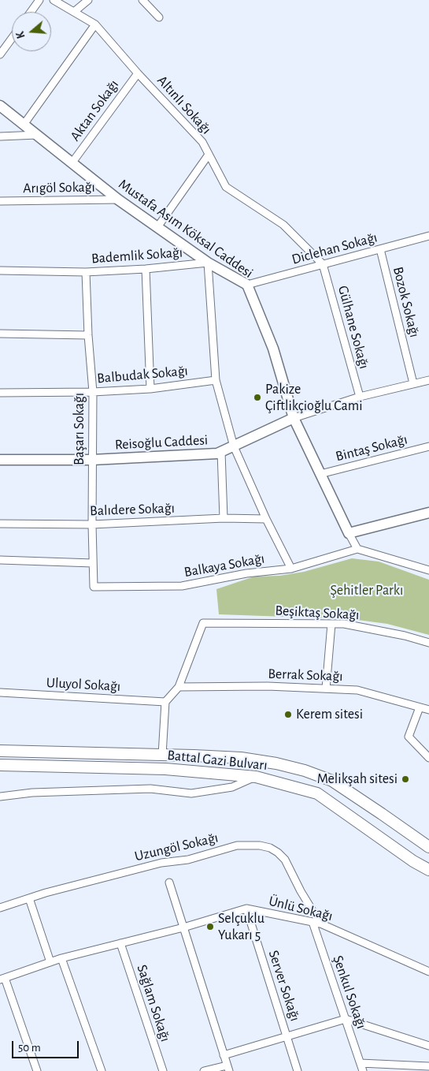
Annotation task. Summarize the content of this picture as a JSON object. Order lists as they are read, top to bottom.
{
  "streets": {
    "main road": ["Battal Gazi Bulvarı"],
    "street": [
      "Altınlı Sokağı",
      "Aktan Sokağı",
      "Arıgöl Sokağı",
      "Mustafa Asım Köksal Caddesi",
      "Diclehan Sokağı",
      "Bademlik Sokağı",
      "Bozok Sokağı",
      "Gülhane Sokağı",
      "Balbudak Sokağı",
      "Başarı Sokağı",
      "Reisoğlu Caddesi",
      "Bintaş Sokağı",
      "Balıdere Sokağı",
      "Balkaya Sokağı",
      "Beşiktaş Sokağı",
      "Berrak Sokağı",
      "Uluyol Sokağı",
      "Uzungöl Sokağı",
      "Ünlü Sokağı",
      "Server Sokağı",
      "Şenkul Sokağı",
      "Sağlam Sokağı"
    ]
  },
  "crossings": [
    ["Altınlı Sokağı", "Aktan Sokağı"],
    ["Altınlı Sokağı", "Diclehan Sokağı"],
    ["Altınlı Sokağı", "Gülhane Sokağı"],
    ["Aktan Sokağı", "Mustafa Asım Köksal Caddesi"],
    ["Arıgöl Sokağı", "Mustafa Asım Köksal Caddesi"],
    ["Mustafa Asım Köksal Caddesi", "Diclehan Sokağı"],
    ["Mustafa Asım Köksal Caddesi", "Bademlik Sokağı"],
    ["Mustafa Asım Köksal Caddesi", "Reisoğlu Caddesi"],
    ["Mustafa Asım Köksal Caddesi", "Bintaş Sokağı"],
    ["Diclehan Sokağı", "Bozok Sokağı"],
    ["Diclehan Sokağı", "Gülhane Sokağı"],
    ["Bademlik Sokağı", "Başarı Sokağı"],
    ["Bozok Sokağı", "Reisoğlu Caddesi"],
    ["Gülhane Sokağı", "Reisoğlu Caddesi"],
    ["Balbudak Sokağı", "Başarı Sokağı"],
    ["Başarı Sokağı", "Reisoğlu Caddesi"],
    ["Başarı Sokağı", "Balıdere Sokağı"],
    ["Başarı Sokağı", "Balkaya Sokağı"],
    ["Beşiktaş Sokağı", "Berrak Sokağı"],
    ["Uzungöl Sokağı", "Ünlü Sokağı"],
    ["Ünlü Sokağı", "Server Sokağı"],
    ["Ünlü Sokağı", "Şenkul Sokağı"],
    ["Ünlü Sokağı", "Sağlam Sokağı"]
  ],
  "parks": ["Şehitler Parkı"],
  "places": [
    "Pakize Çiftlikçioğlu Cami",
    "Kerem sitesi",
    "Melikşah sitesi",
    "Selçuklu Yukarı 5"
  ],
  "scale_bar": "50 m",
  "north": "left"
}
